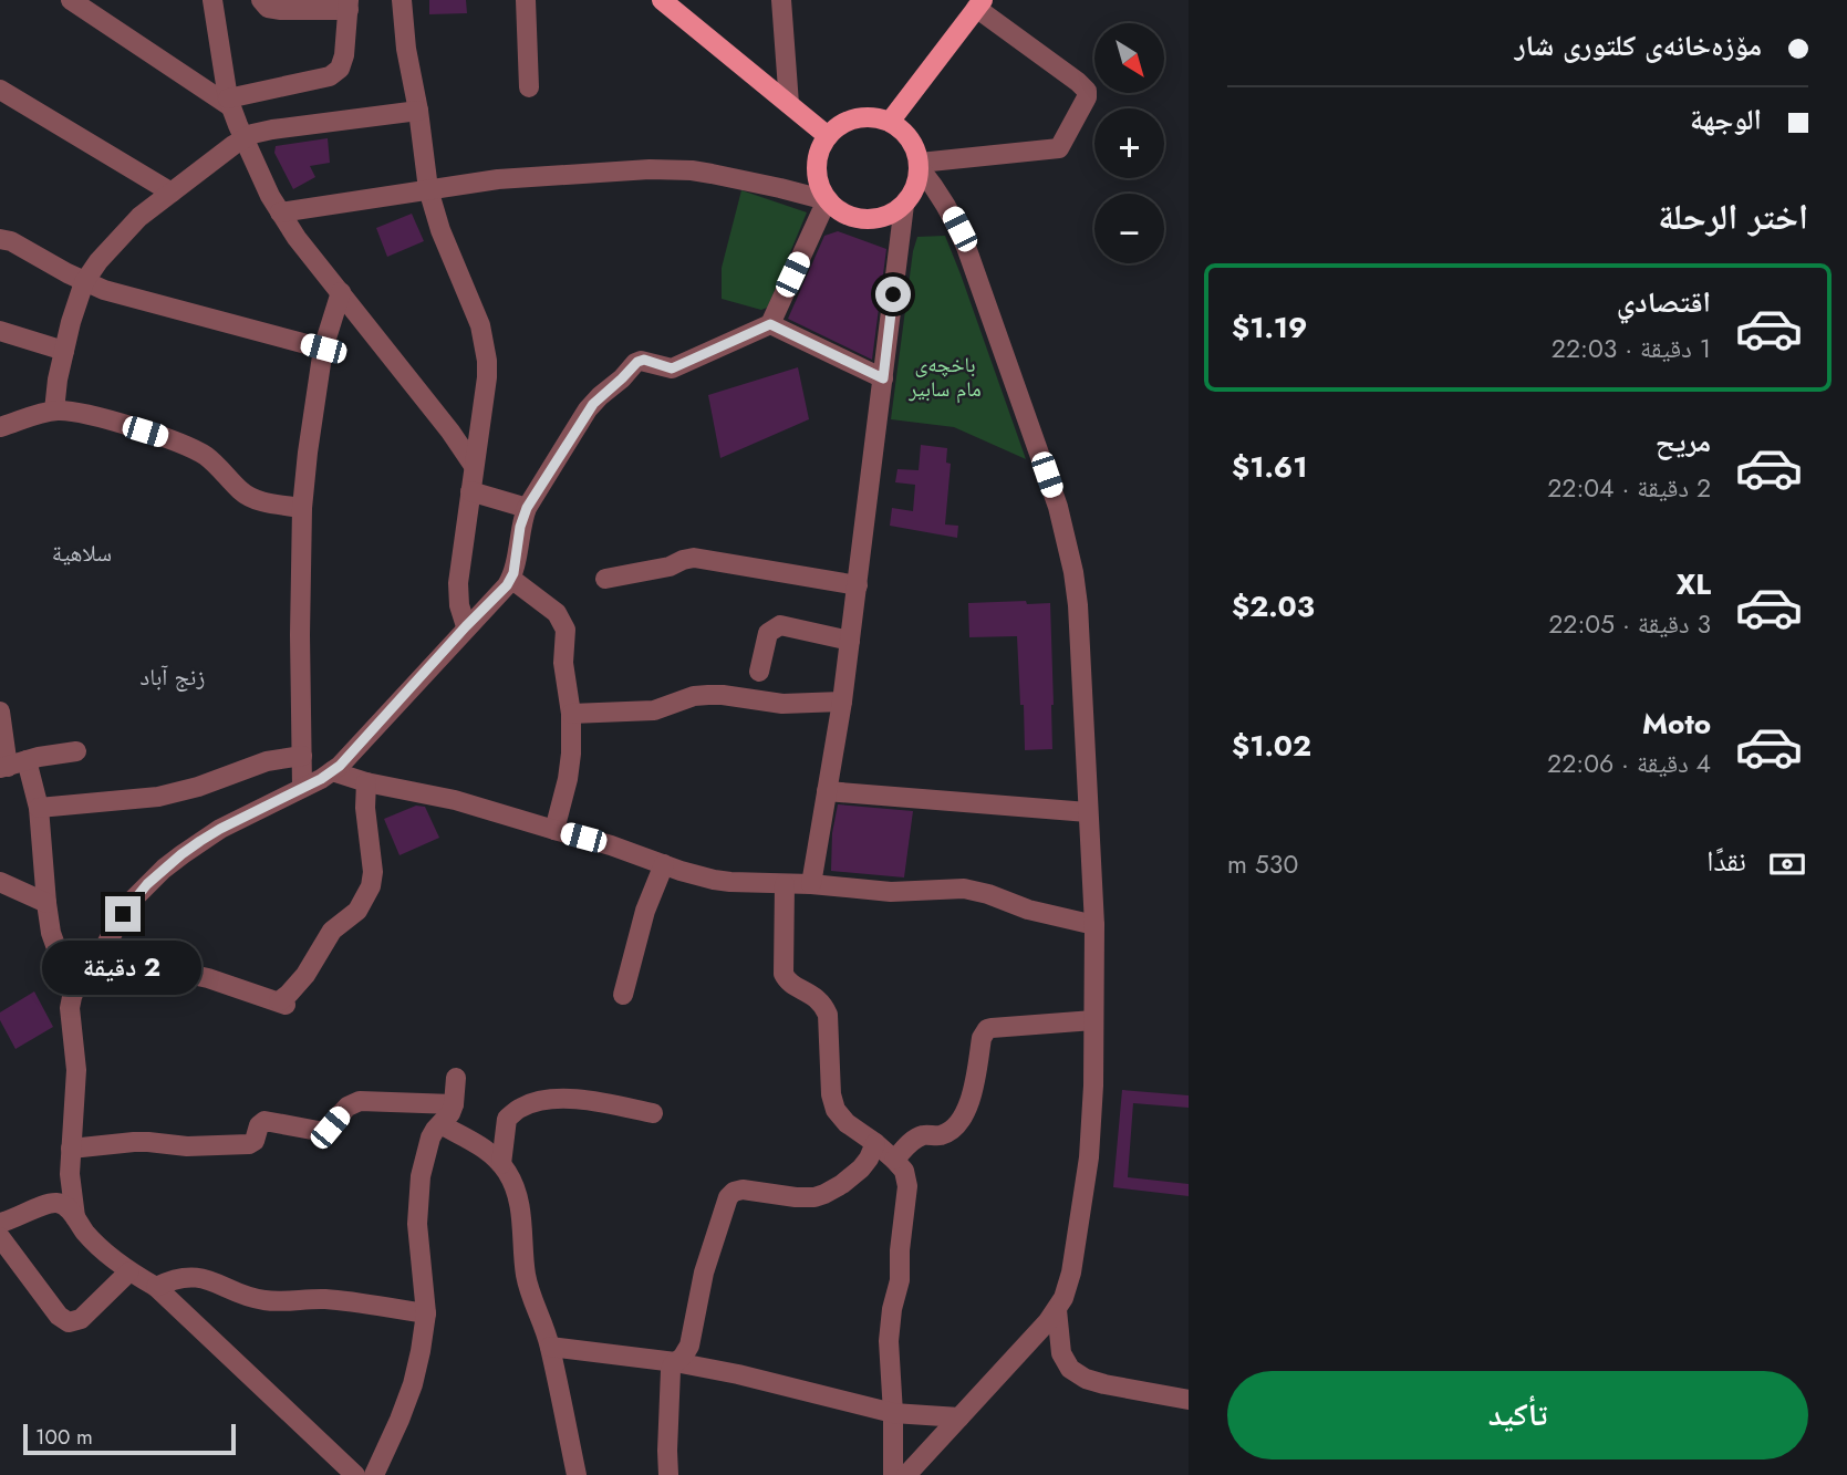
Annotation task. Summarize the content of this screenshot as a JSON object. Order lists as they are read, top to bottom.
{
  "districts": ["سلاهية", "زنج آباد"],
  "parks": ["باخچەی مام سابیر"],
  "scale_bar": "100 m",
  "north": "bottom right",
  "page": {
    "banner": ["مۆزەخانەی کلتوری شار", "الوجهة"],
    "map_buttons": ["+", "−"],
    "heading": "اختر الرحلة",
    "list": [
      {
        "name": "اقتصادي",
        "note": "1 دقيقة · 22:03",
        "value": "$1.19"
      },
      {
        "name": "مريح",
        "note": "2 دقيقة · 22:04",
        "value": "$1.61"
      },
      {
        "name": "XL",
        "note": "3 دقيقة · 22:05",
        "value": "$2.03"
      },
      {
        "name": "Moto",
        "note": "4 دقيقة · 22:06",
        "value": "$1.02"
      }
    ],
    "pay": ["نقدًا", "530 m"],
    "bubble": "2 دقيقة",
    "buttons": "تأكيد",
    "scale": "100 m"
  }
}
